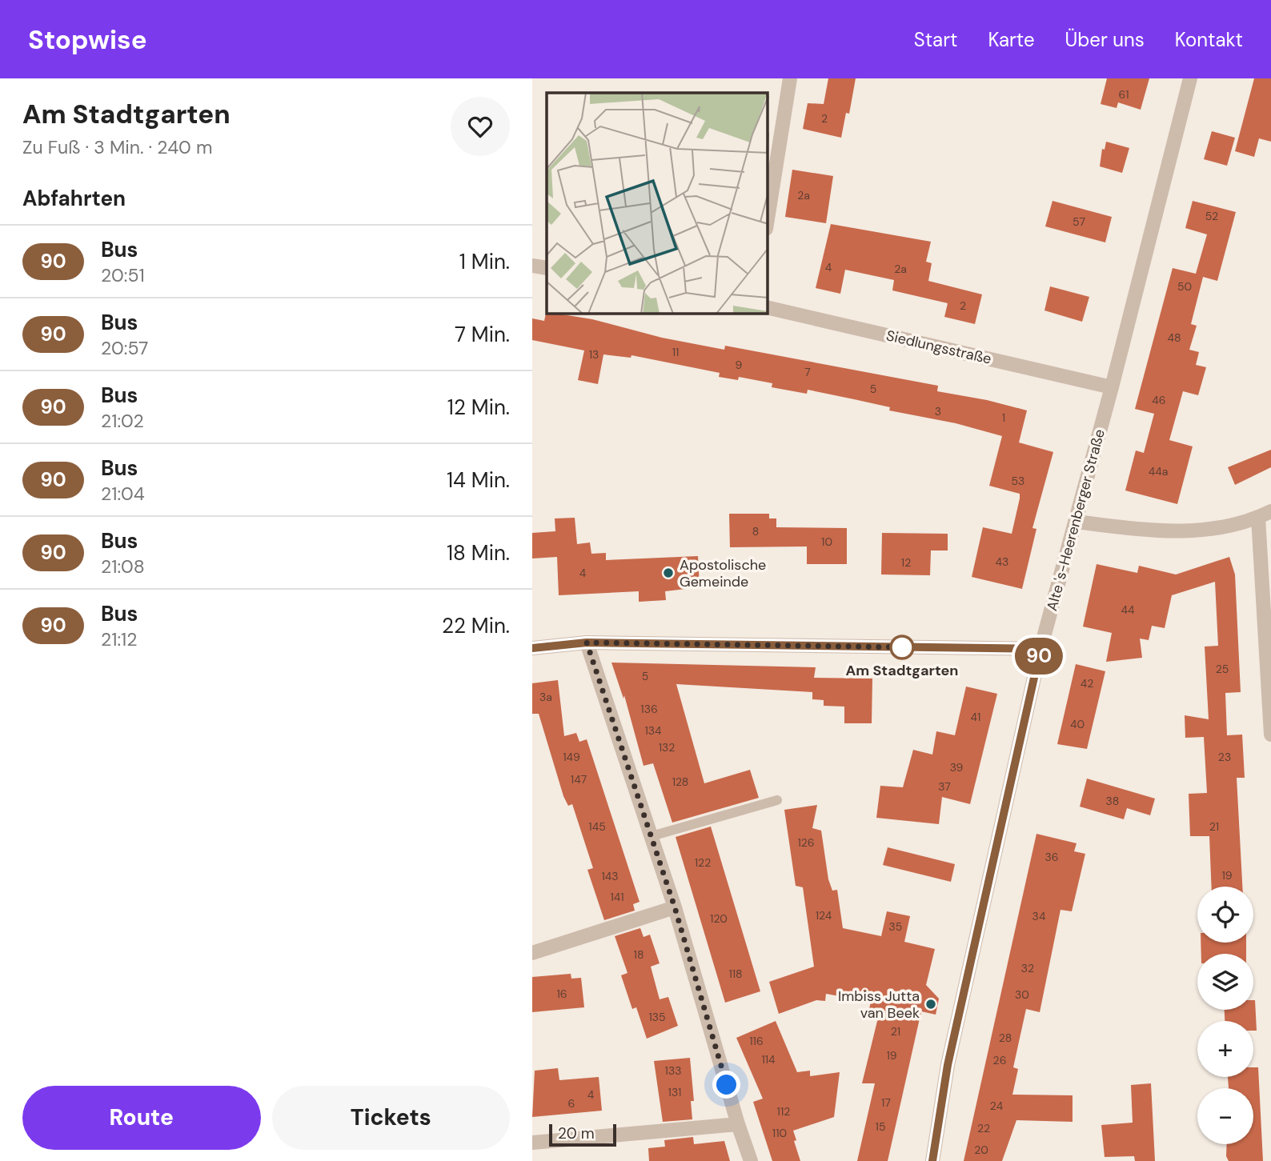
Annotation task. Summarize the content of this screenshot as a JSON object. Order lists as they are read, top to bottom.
{
  "streets": {
    "street": ["Siedlungsstraße", "Alte 's-Heerenberger Straße"]
  },
  "crossings": [
    ["Siedlungsstraße", "Alte 's-Heerenberger Straße"]
  ],
  "places": ["Apostolische Gemeinde", "Am Stadtgarten", "Imbiss Jutta van Beek"],
  "lines": ["bus line 90"],
  "house_numbers": [
    "61",
    "2",
    "2a",
    "52",
    "57",
    "4",
    "2a",
    "50",
    "2",
    "48",
    "11",
    "13",
    "9",
    "7",
    "5",
    "46",
    "3",
    "1",
    "44a",
    "53",
    "8",
    "10",
    "43",
    "12",
    "4",
    "44",
    "25",
    "5",
    "42",
    "3a",
    "136",
    "41",
    "40",
    "134",
    "132",
    "149",
    "23",
    "39",
    "147",
    "128",
    "37",
    "38",
    "145",
    "21",
    "126",
    "36",
    "122",
    "19",
    "143",
    "141",
    "124",
    "34",
    "120",
    "35",
    "18",
    "32",
    "118",
    "16",
    "30",
    "135",
    "21",
    "28",
    "116",
    "19",
    "114",
    "26",
    "133",
    "131",
    "4",
    "17",
    "6",
    "24",
    "112",
    "15",
    "22",
    "110",
    "20"
  ],
  "scale_bar": "20 m",
  "page": {
    "header": "Stopwise",
    "nav": [
      "Start",
      "Karte",
      "Über uns",
      "Kontakt"
    ],
    "heading": [
      ["Am Stadtgarten", "Zu Fuß · 3 Min. · 240 m"],
      "Abfahrten"
    ],
    "on_map": "90",
    "list": [
      {
        "mark": "90",
        "name": "Bus",
        "note": "20:51",
        "value": "1 Min."
      },
      {
        "mark": "90",
        "name": "Bus",
        "note": "20:57",
        "value": "7 Min."
      },
      {
        "mark": "90",
        "name": "Bus",
        "note": "21:02",
        "value": "12 Min."
      },
      {
        "mark": "90",
        "name": "Bus",
        "note": "21:04",
        "value": "14 Min."
      },
      {
        "mark": "90",
        "name": "Bus",
        "note": "21:08",
        "value": "18 Min."
      },
      {
        "mark": "90",
        "name": "Bus",
        "note": "21:12",
        "value": "22 Min."
      }
    ],
    "map_buttons": ["+", "−"],
    "buttons": ["Route", "Tickets"],
    "scale": "20 m"
  }
}
